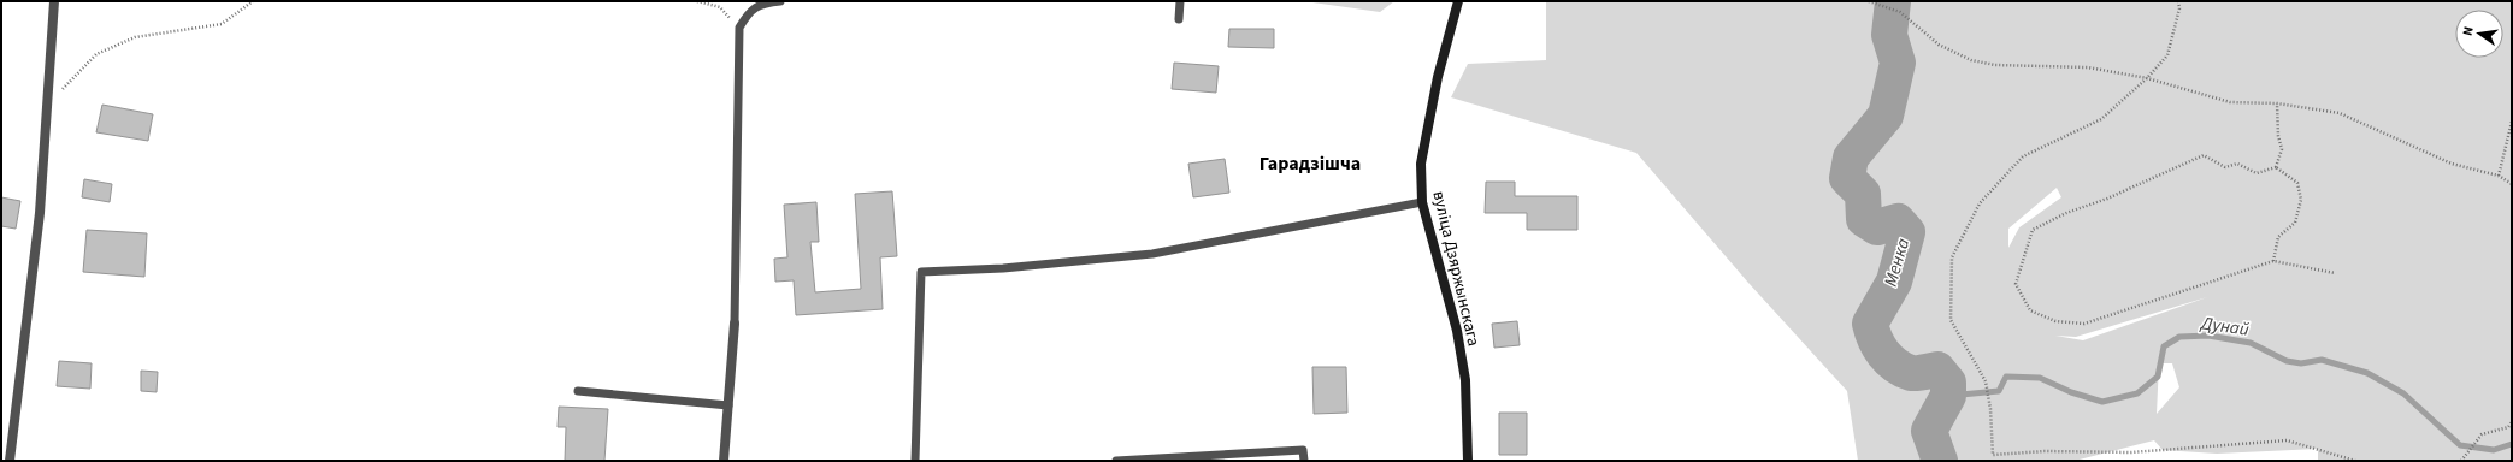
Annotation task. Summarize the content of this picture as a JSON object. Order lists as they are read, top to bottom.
{
  "streets": {
    "street": ["вуліца Дзяржынскага"]
  },
  "districts": ["Гарадзішча"],
  "water": ["Менка", "Дунай"],
  "north": "left"
}
